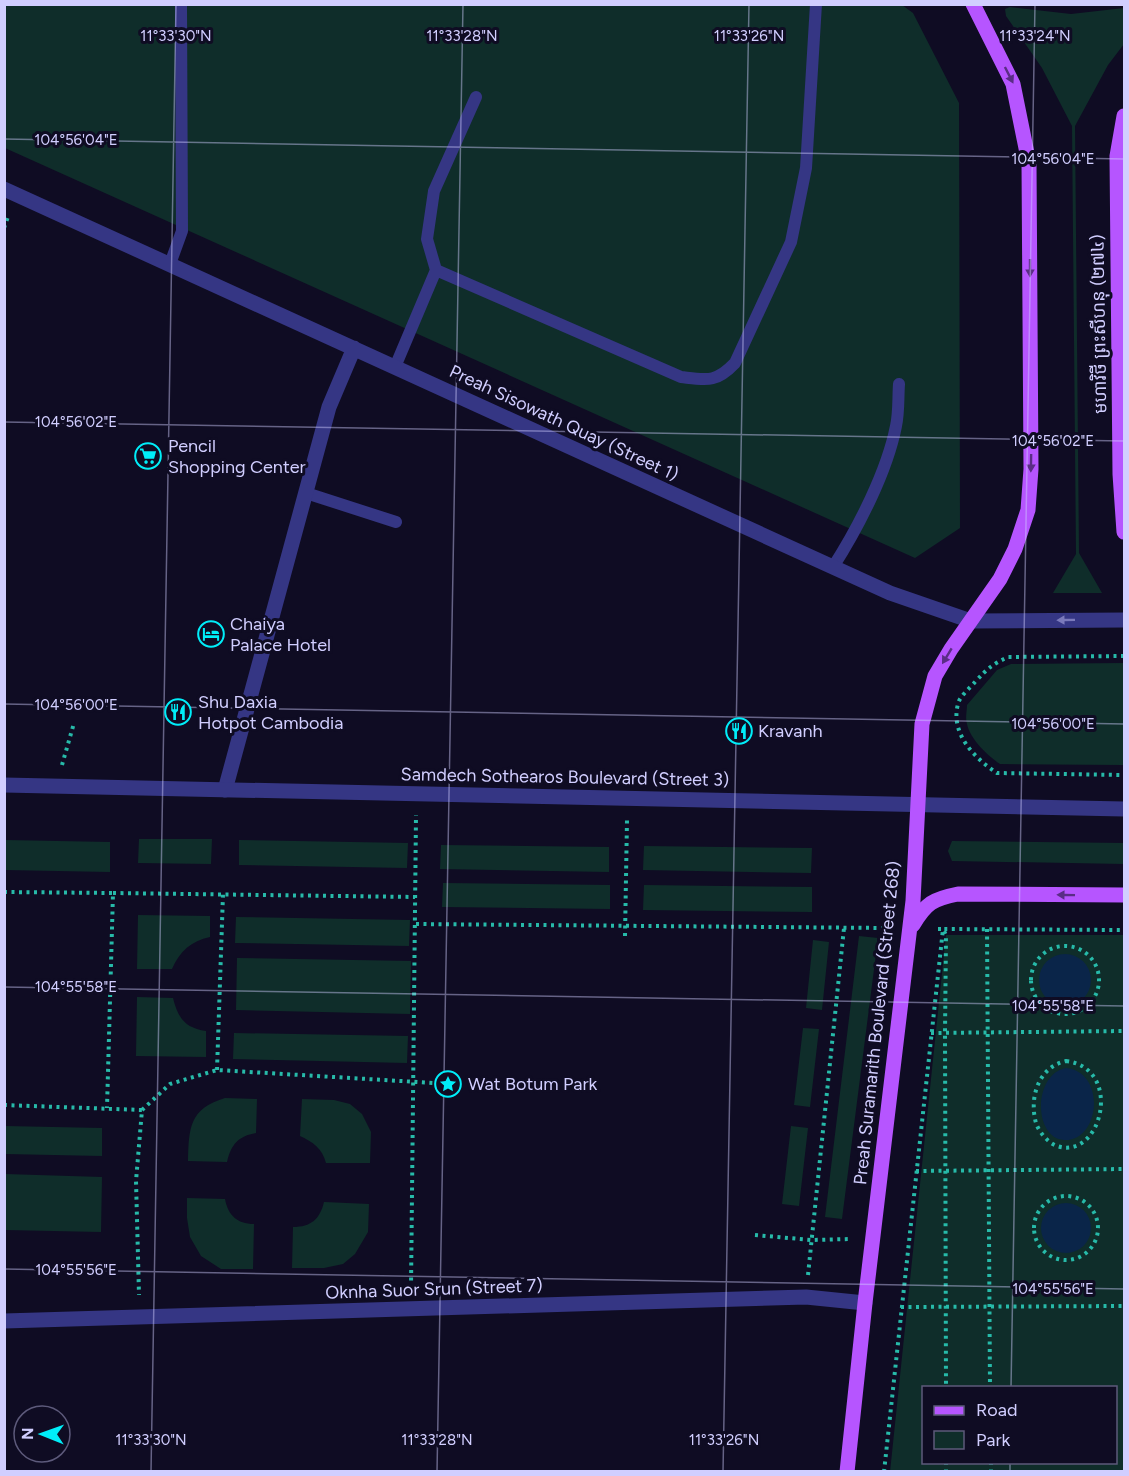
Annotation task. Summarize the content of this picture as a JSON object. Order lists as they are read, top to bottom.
{
  "streets": {
    "main road": ["មហាវិថី ព្រះសីហនុ (២៧៤)", "Preah Suramarith Boulevard (Street 268)"],
    "street": ["Preah Sisowath Quay (Street 1)", "Samdech Sothearos Boulevard (Street 3)", "Oknha Suor Srun (Street 7)"]
  },
  "crossings": [
    ["Preah Sisowath Quay (Street 1)", "Preah Suramarith Boulevard (Street 268)"],
    ["Samdech Sothearos Boulevard (Street 3)", "Preah Suramarith Boulevard (Street 268)"],
    ["Preah Suramarith Boulevard (Street 268)", "Oknha Suor Srun (Street 7)"]
  ],
  "one_way": ["Preah Suramarith Boulevard (Street 268)"],
  "places": {
    "supermarket": ["Pencil Shopping Center"],
    "hotel": ["Chaiya Palace Hotel"],
    "restaurant": ["Shu Daxia Hotpot Cambodia", "Kravanh"],
    "place": ["Wat Botum Park"]
  },
  "legend": ["Road", "Park"],
  "north": "left",
  "coordinates": [
    "11°33'30\"N",
    "11°33'28\"N",
    "11°33'26\"N",
    "11°33'24\"N",
    "104°56'04\"E",
    "104°56'02\"E",
    "104°56'00\"E",
    "104°55'58\"E",
    "104°55'56\"E"
  ]
}
